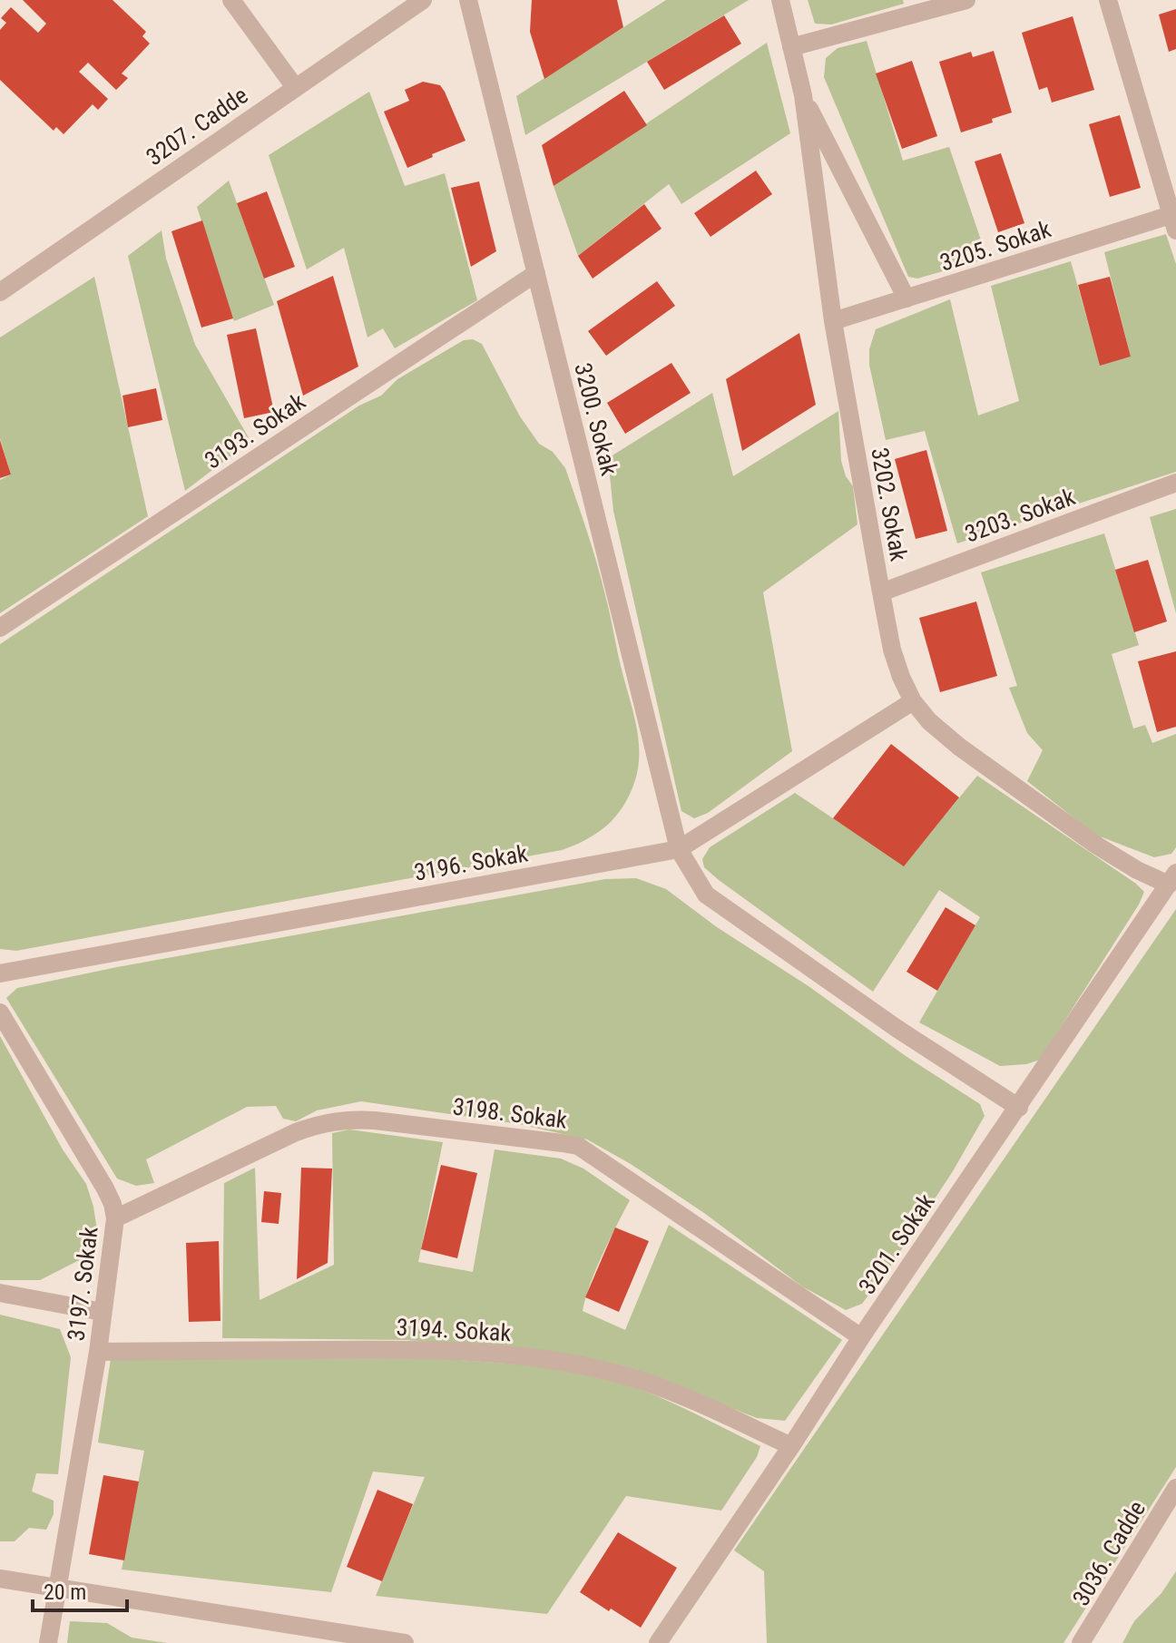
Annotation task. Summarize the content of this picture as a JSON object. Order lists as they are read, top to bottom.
{
  "streets": {
    "street": [
      "3207. Cadde",
      "3205. Sokak",
      "3200. Sokak",
      "3193. Sokak",
      "3202. Sokak",
      "3203. Sokak",
      "3196. Sokak",
      "3198. Sokak",
      "3201. Sokak",
      "3197. Sokak",
      "3194. Sokak",
      "3036. Cadde"
    ]
  },
  "crossings": [
    ["3205. Sokak", "3202. Sokak"],
    ["3200. Sokak", "3193. Sokak"],
    ["3200. Sokak", "3196. Sokak"],
    ["3200. Sokak", "3201. Sokak"],
    ["3202. Sokak", "3203. Sokak"],
    ["3202. Sokak", "3196. Sokak"],
    ["3202. Sokak", "3201. Sokak"],
    ["3198. Sokak", "3201. Sokak"],
    ["3198. Sokak", "3197. Sokak"],
    ["3201. Sokak", "3194. Sokak"],
    ["3197. Sokak", "3194. Sokak"]
  ],
  "scale_bar": "20 m"
}
